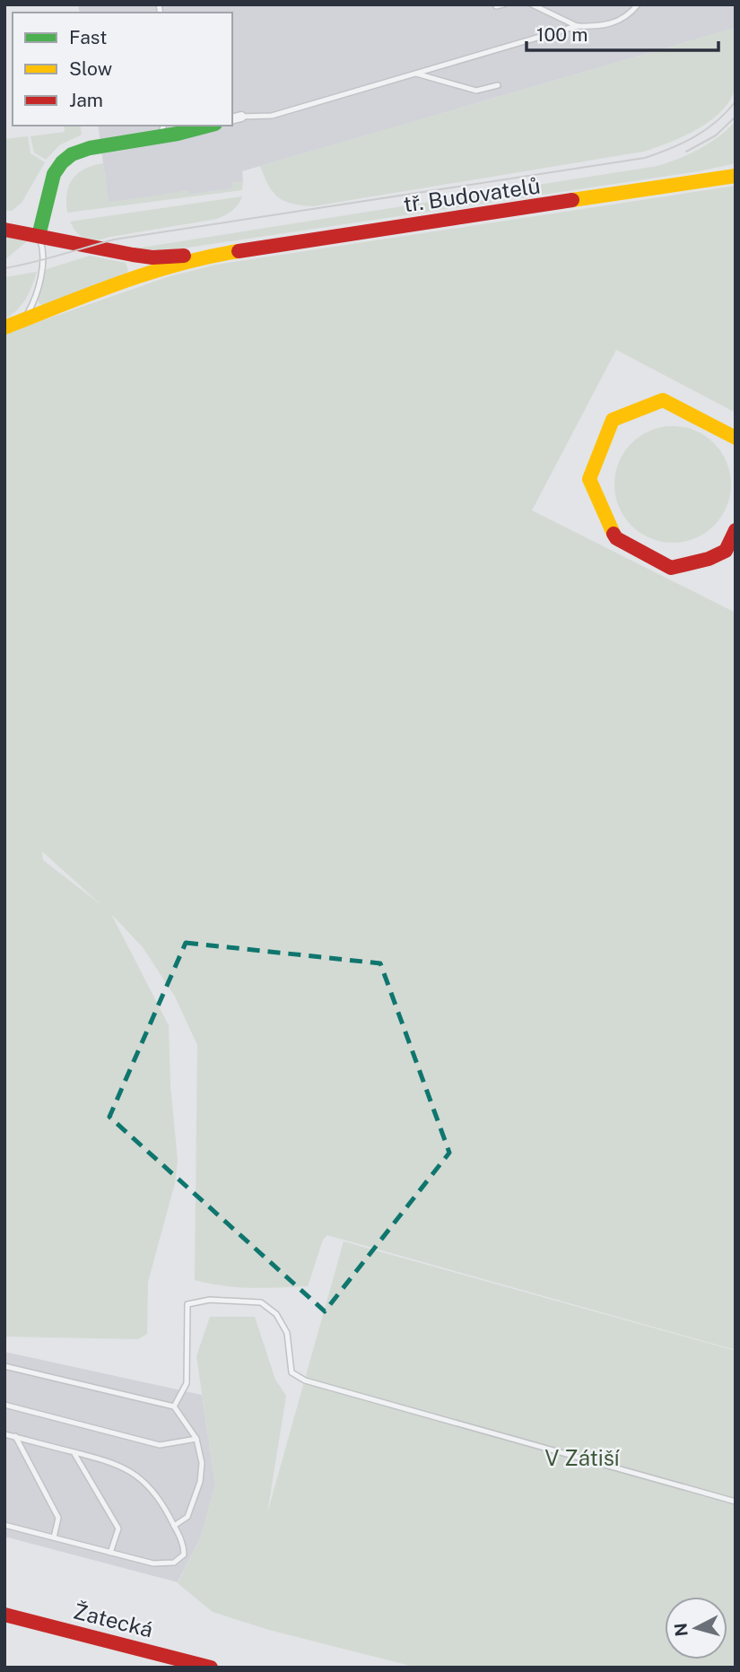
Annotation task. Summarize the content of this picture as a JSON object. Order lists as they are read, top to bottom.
{
  "streets": {
    "street": ["tř. Budovatelů", "Žatecká"]
  },
  "parks": ["V Zátiší"],
  "legend": ["Fast", "Slow", "Jam"],
  "scale_bar": "100 m",
  "north": "left"
}
